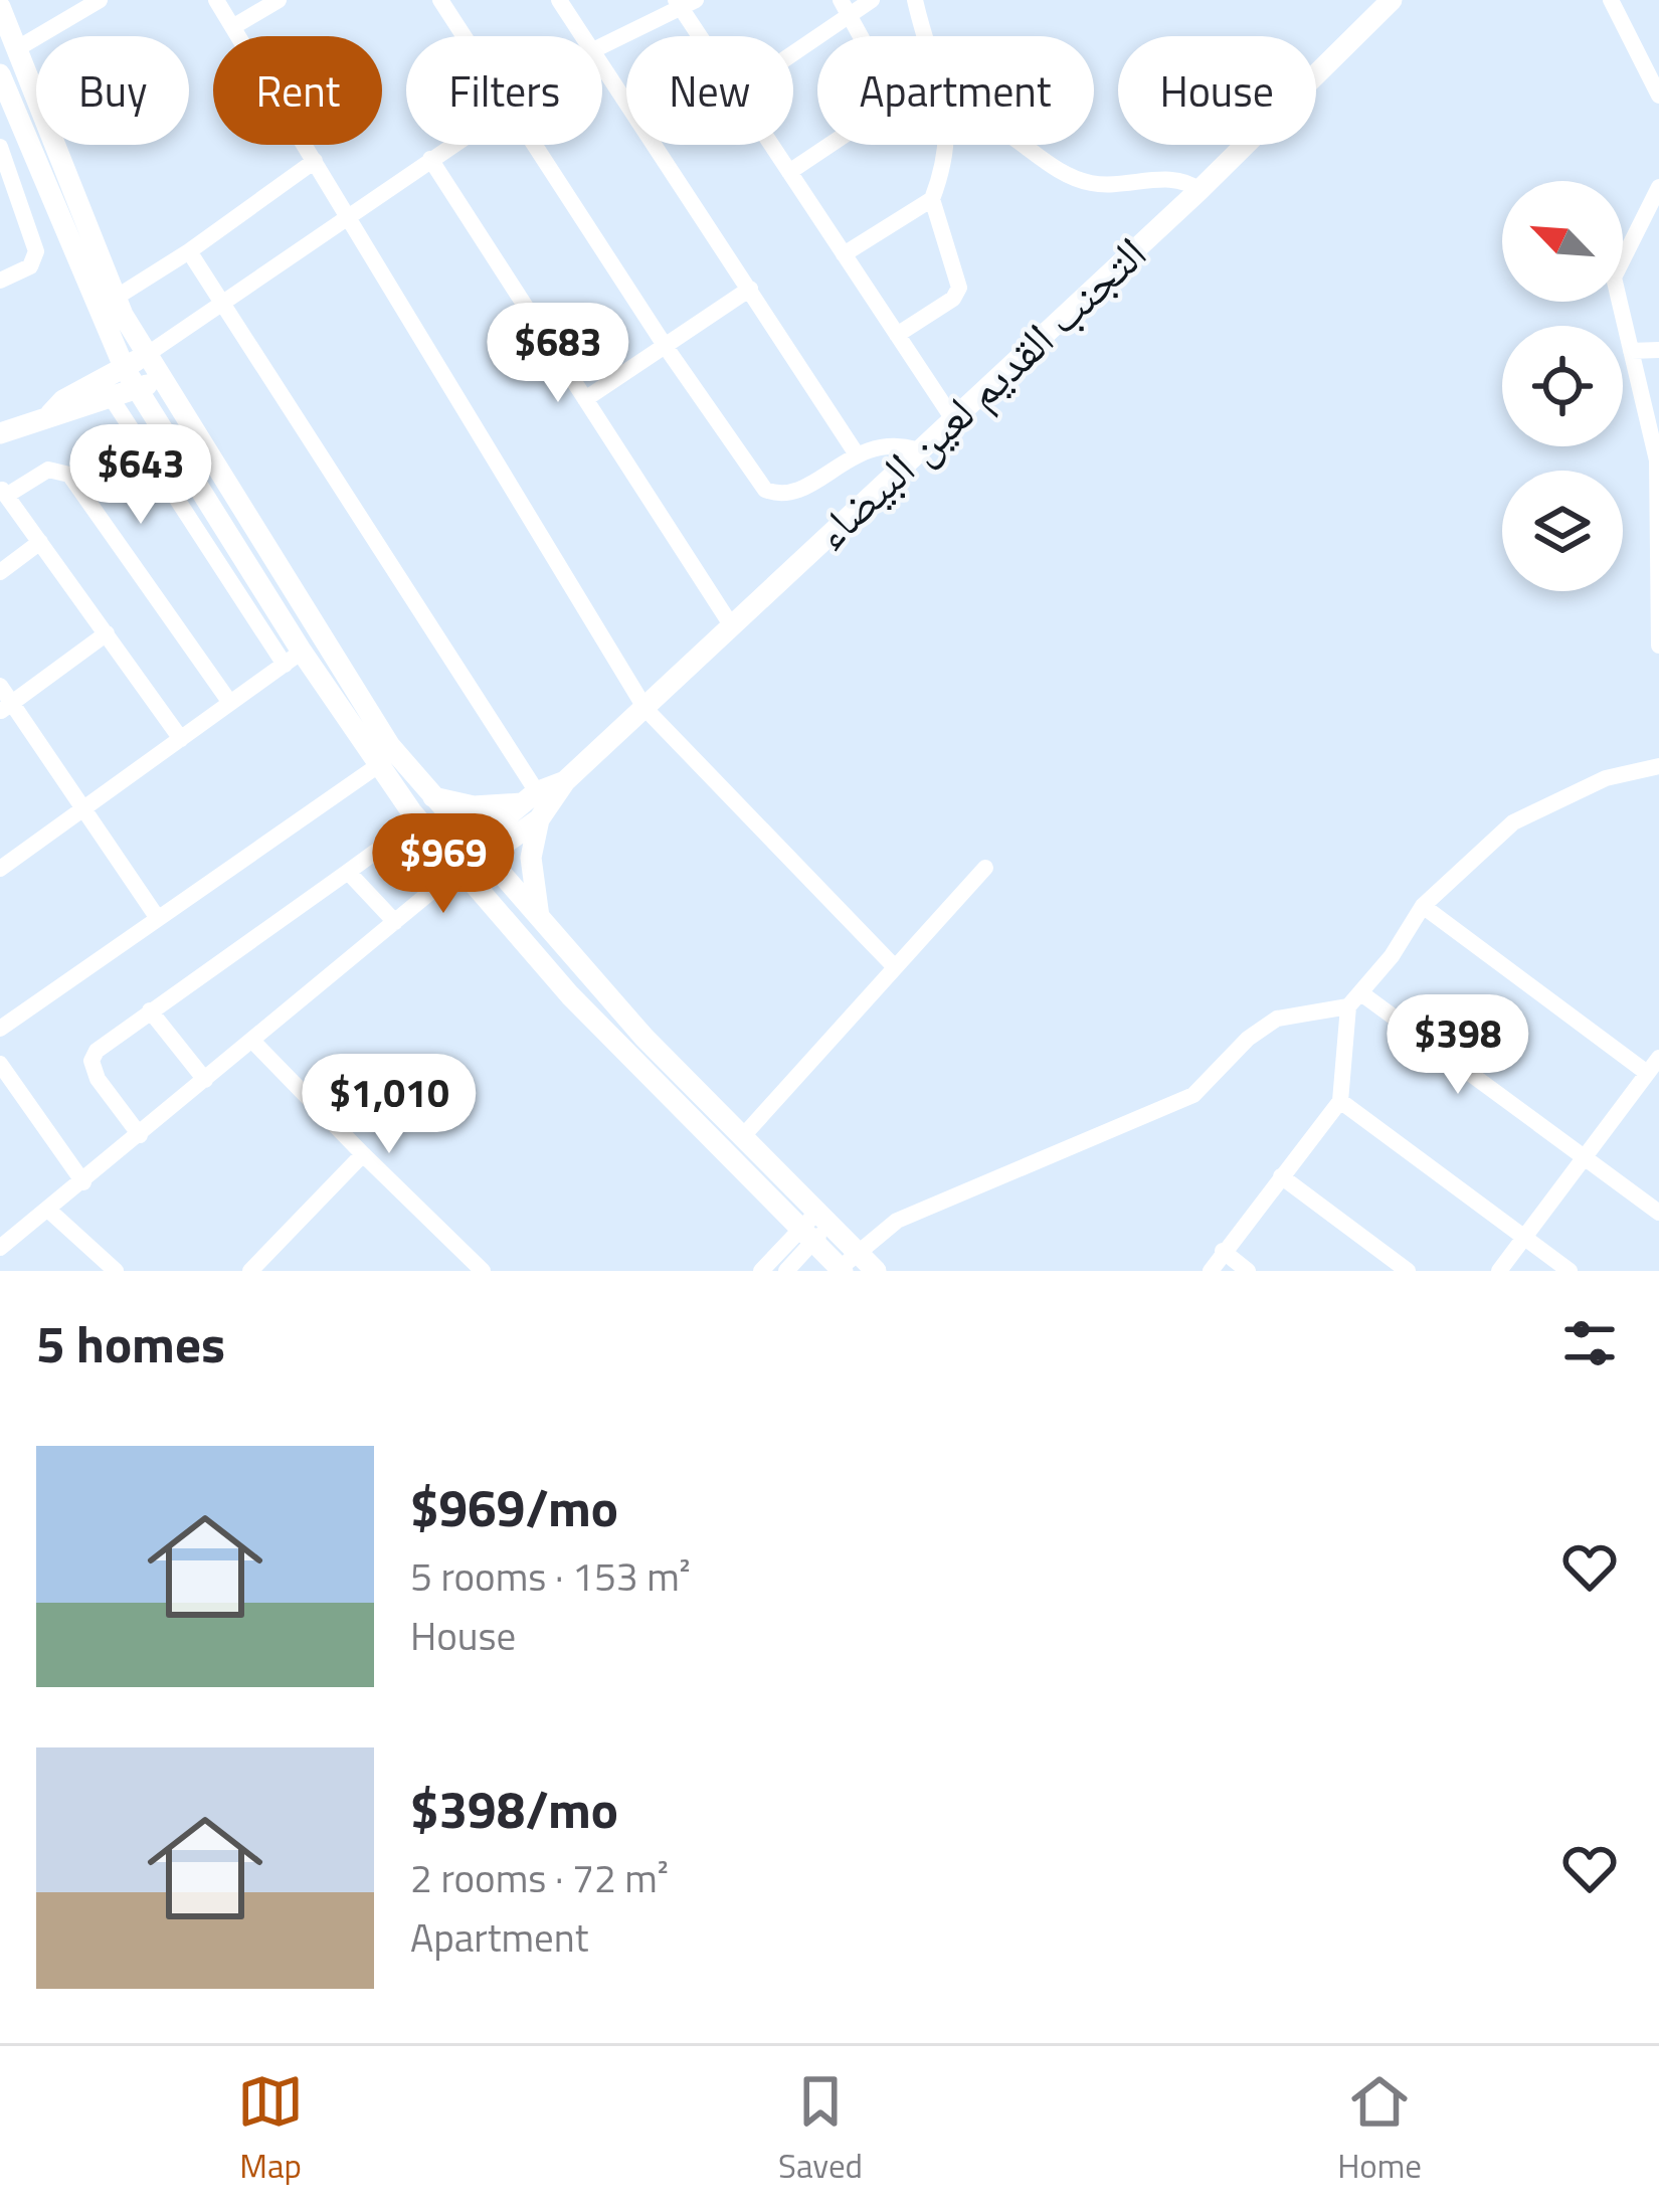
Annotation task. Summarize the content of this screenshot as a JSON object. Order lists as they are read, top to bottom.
{
  "streets": {
    "main road": ["التجنب القديم لعين البيضاء"]
  },
  "north": "top left",
  "page": {
    "chip": [
      "Buy",
      "Rent",
      "Filters",
      "New",
      "Apartment",
      "House"
    ],
    "price": [
      "$683",
      "$643",
      "$969",
      "$398",
      "$1,010"
    ],
    "heading": "5 homes",
    "list": [
      {
        "name": "$969/mo",
        "note": "5 rooms · 153 m² · House"
      },
      {
        "name": "$398/mo",
        "note": "2 rooms · 72 m² · Apartment"
      }
    ],
    "tabs": ["Map", "Saved", "Home"]
  }
}
